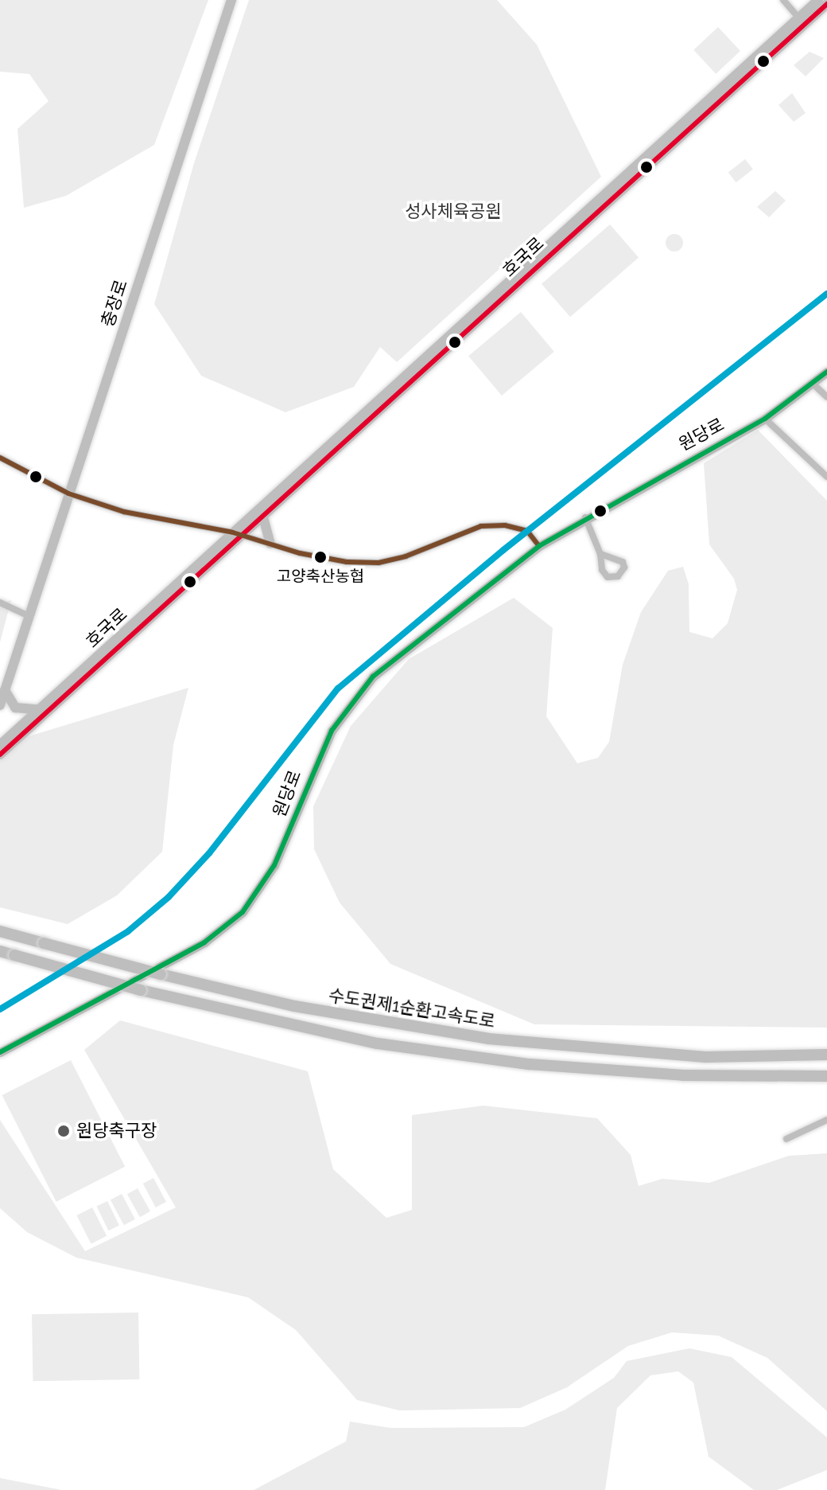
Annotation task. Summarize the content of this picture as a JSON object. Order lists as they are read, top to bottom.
{
  "streets": {
    "highway": ["수도권제1순환고속도로"],
    "main road": ["호국로", "충장로", "원당로"]
  },
  "parks": ["성사체육공원"],
  "places": ["고양축산농협", "원당축구장"]
}
